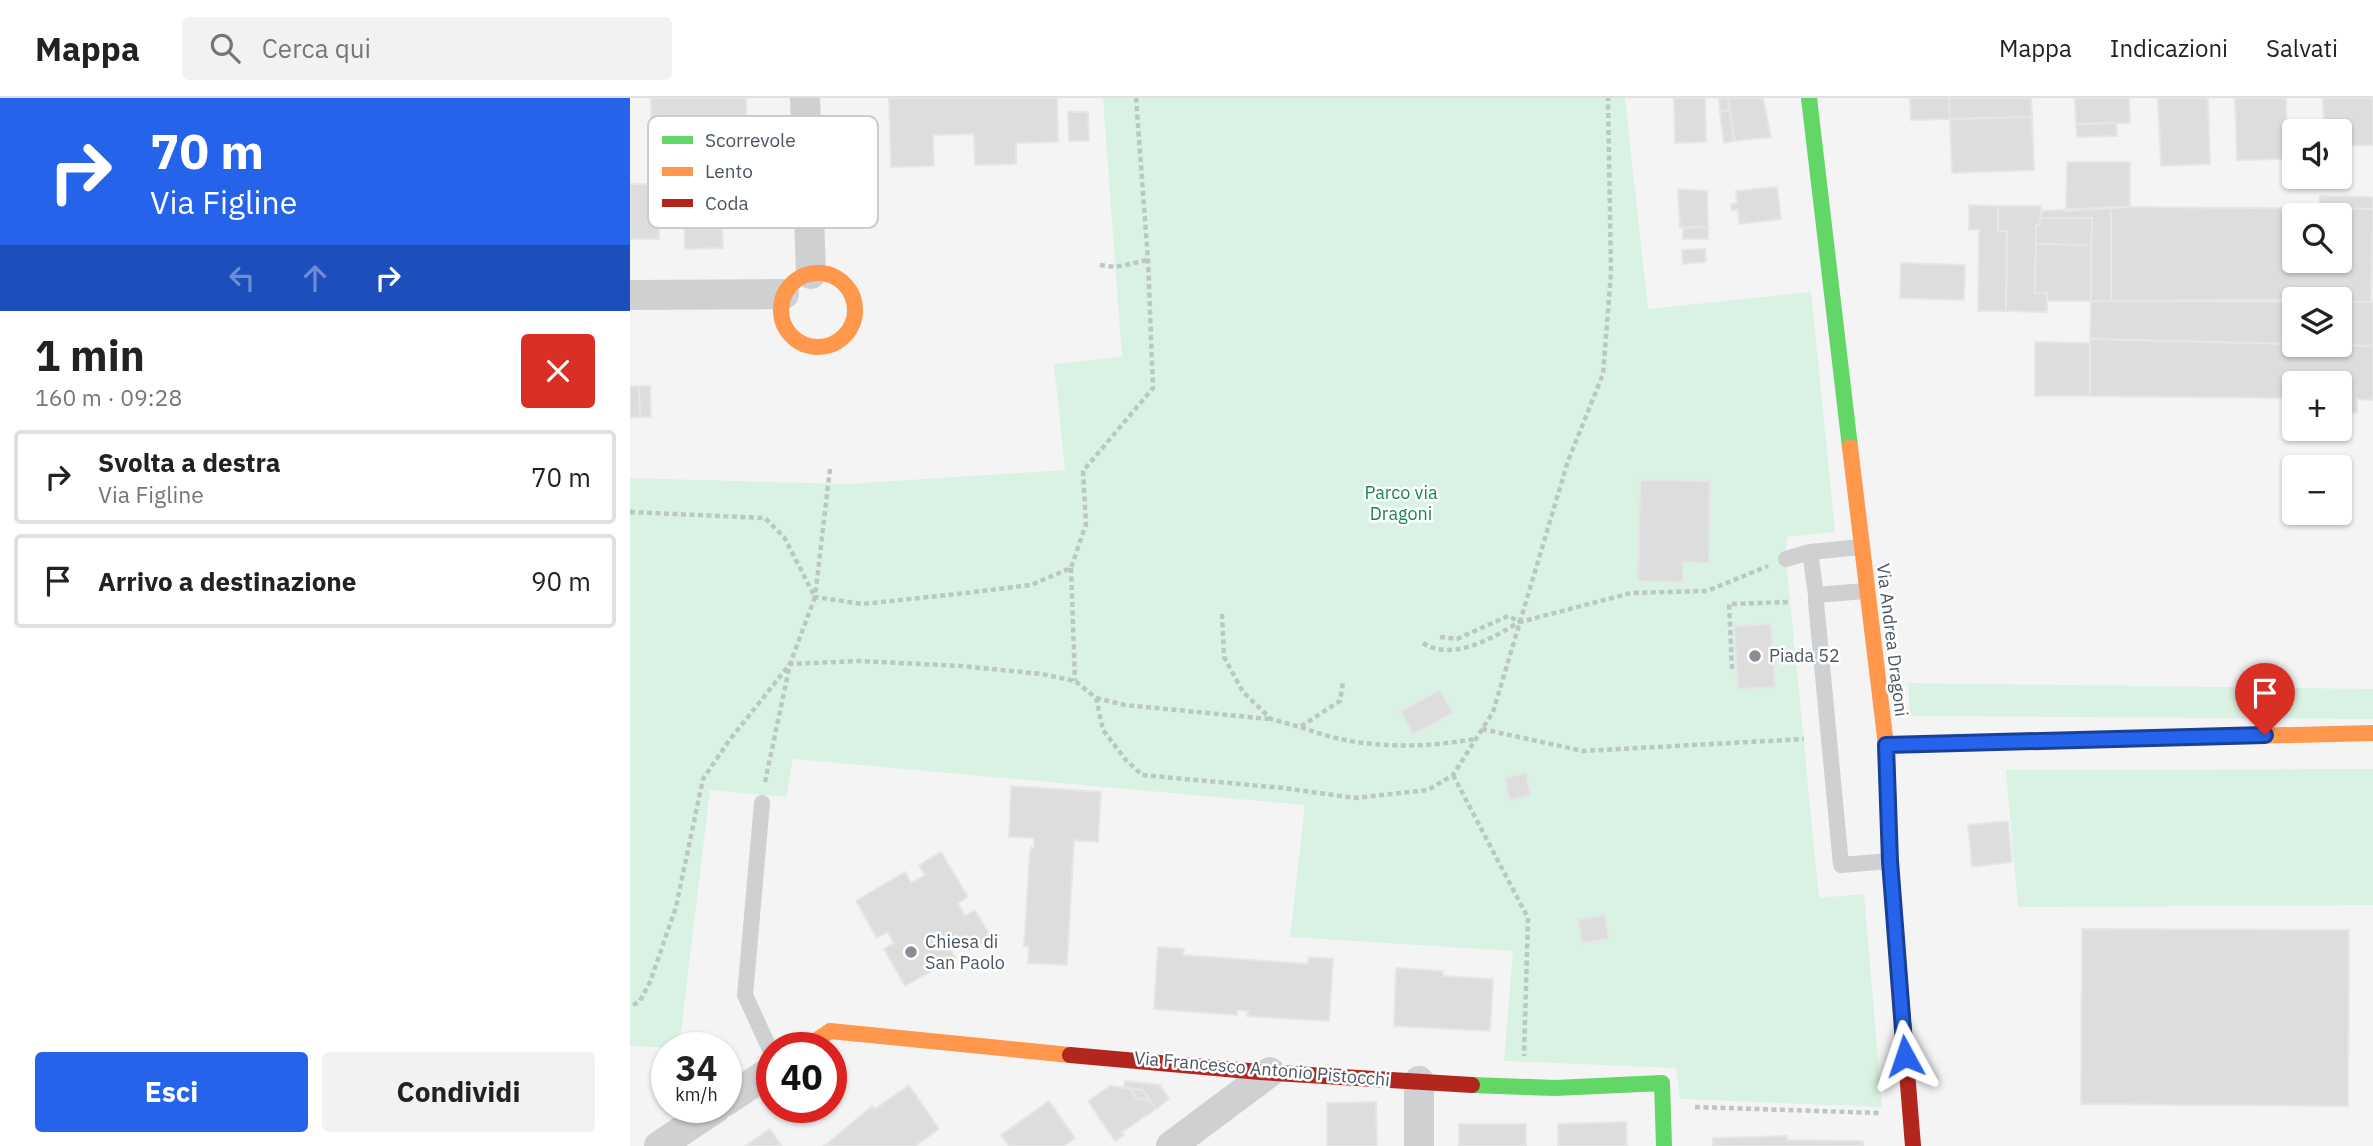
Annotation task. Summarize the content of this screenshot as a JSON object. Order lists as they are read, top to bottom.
{
  "streets": {
    "street": ["Via Andrea Dragoni", "Via Francesco Antonio Pistocchi"]
  },
  "parks": ["Parco via Dragoni"],
  "places": ["Piada 52", "Chiesa di San Paolo"],
  "legend": ["Scorrevole", "Lento", "Coda"],
  "page": {
    "header": "Mappa",
    "search": "Cerca qui",
    "nav": ["Mappa", "Indicazioni", "Salvati"],
    "turn": ["70 m", "Via Figline"],
    "map_buttons": ["+", "−"],
    "heading": ["1 min", "160 m · 09:28"],
    "list": [
      {
        "name": "Svolta a destra",
        "note": "Via Figline",
        "value": "70 m"
      },
      {
        "name": "Arrivo a destinazione",
        "value": "90 m"
      }
    ],
    "speed": "34 km/h",
    "limit": "40",
    "buttons": ["Esci", "Condividi"]
  }
}
